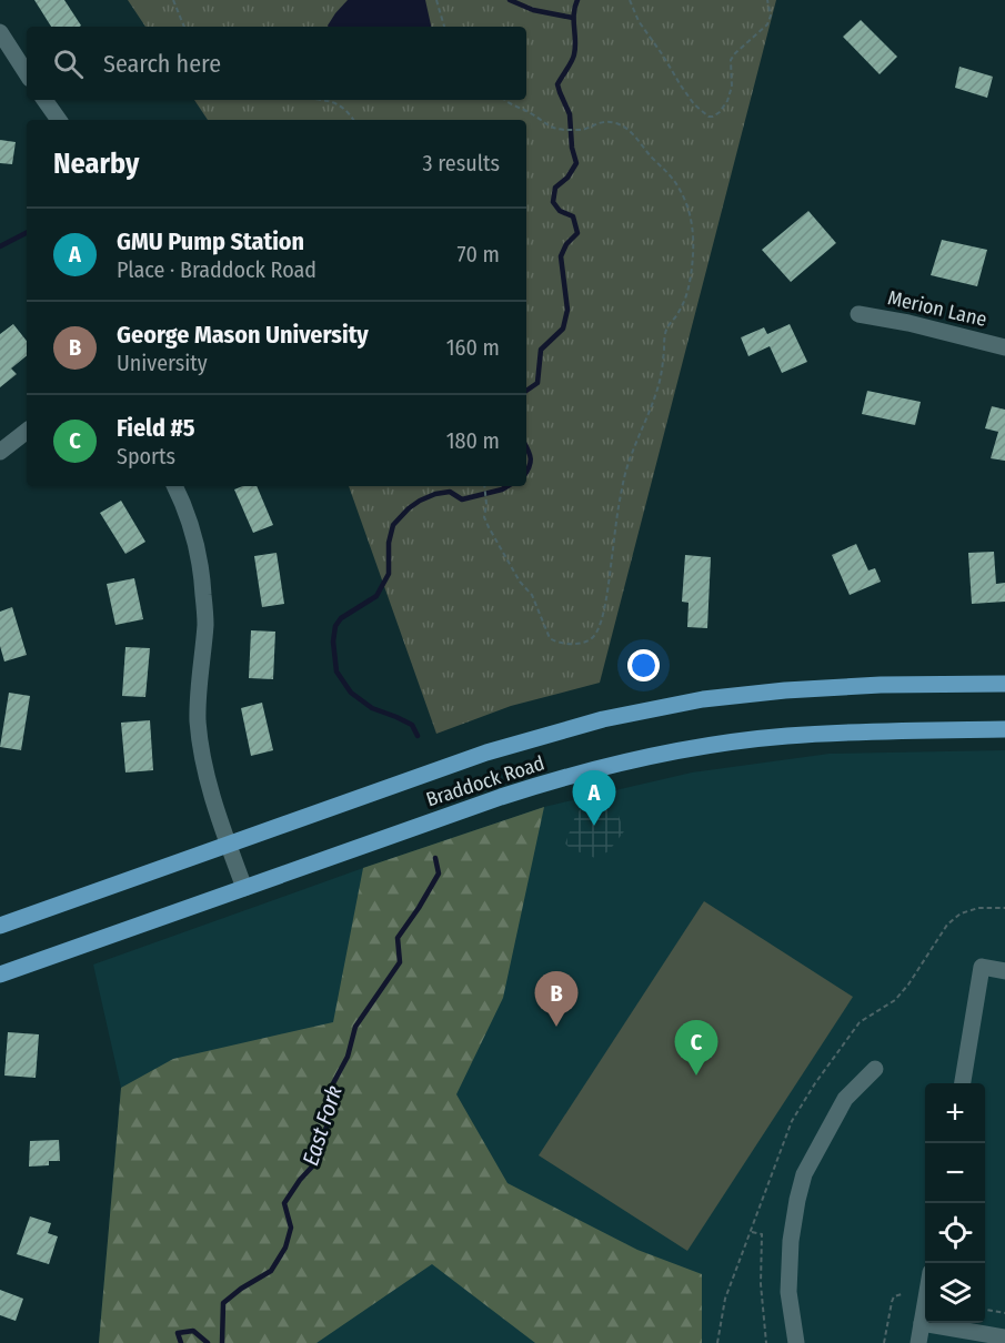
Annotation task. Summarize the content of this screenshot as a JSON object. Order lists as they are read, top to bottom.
{
  "streets": {
    "main road": ["Braddock Road"],
    "street": ["Merion Lane"]
  },
  "water": ["East Fork"],
  "page": {
    "search": "Search here",
    "heading": ["Nearby", "3 results"],
    "list": [
      {
        "mark": "A",
        "name": "GMU Pump Station",
        "note": "Place · Braddock Road",
        "value": "70 m"
      },
      {
        "mark": "B",
        "name": "George Mason University",
        "note": "University",
        "value": "160 m"
      },
      {
        "mark": "C",
        "name": "Field #5",
        "note": "Sports",
        "value": "180 m"
      }
    ],
    "pins": ["A", "B", "C"],
    "map_buttons": ["+", "−"]
  }
}
